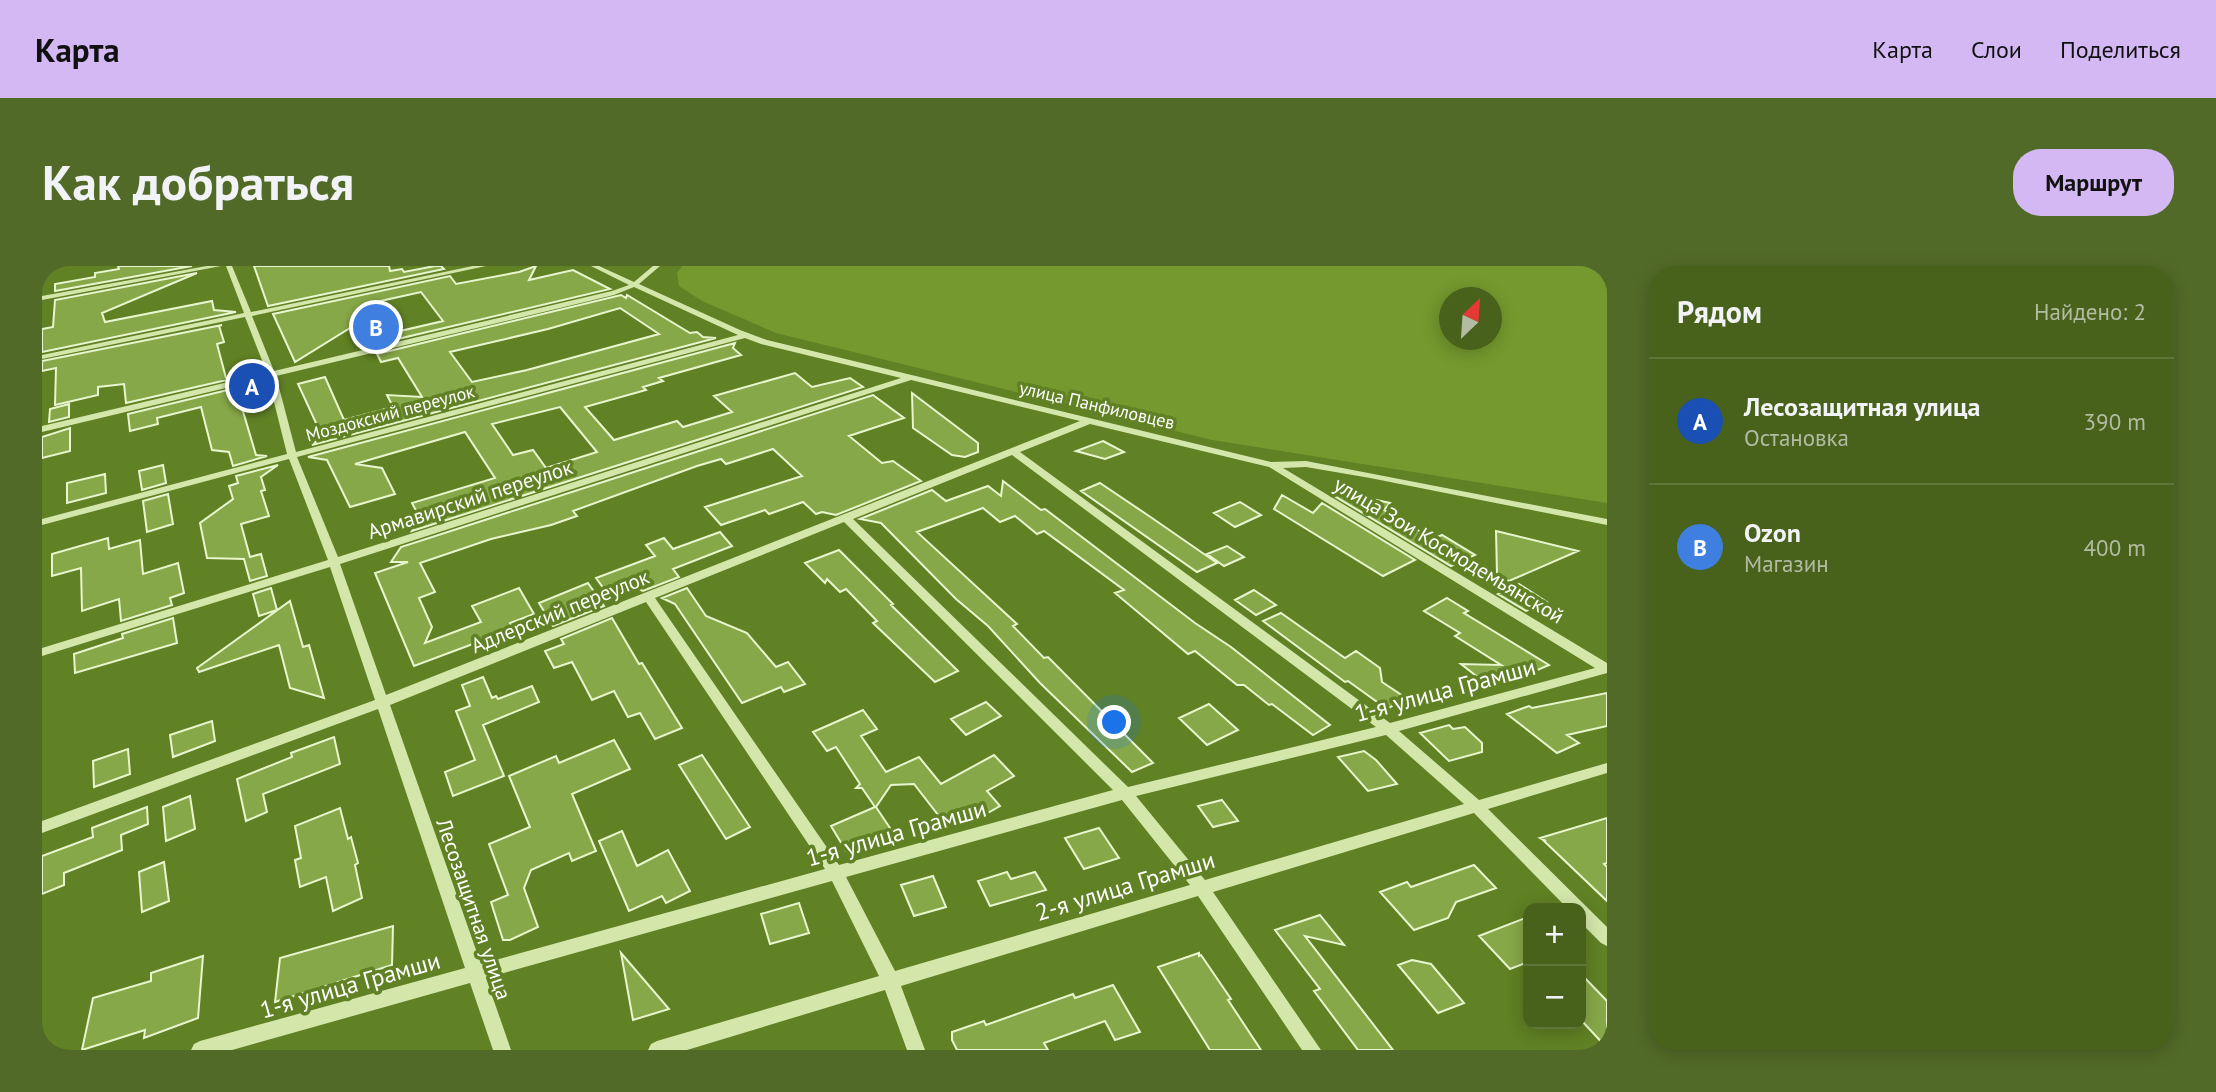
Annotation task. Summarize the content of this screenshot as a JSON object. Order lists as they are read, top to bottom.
{
  "streets": {
    "street": [
      "улица Панфиловцев",
      "Моздокский переулок",
      "Армавирский переулок",
      "улица Зои Космодемьянской",
      "Адлерский переулок",
      "1-я улица Грамши",
      "2-я улица Грамши",
      "Лесозащитная улица"
    ]
  },
  "crossings": [
    ["улица Панфиловцев", "Моздокский переулок"],
    ["улица Панфиловцев", "Армавирский переулок"],
    ["улица Панфиловцев", "улица Зои Космодемьянской"],
    ["улица Панфиловцев", "Адлерский переулок"],
    ["Моздокский переулок", "Лесозащитная улица"],
    ["Армавирский переулок", "Лесозащитная улица"],
    ["улица Зои Космодемьянской", "1-я улица Грамши"],
    ["Адлерский переулок", "Лесозащитная улица"],
    ["1-я улица Грамши", "Лесозащитная улица"]
  ],
  "north": "top right",
  "page": {
    "header": "Карта",
    "nav": ["Карта", "Слои", "Поделиться"],
    "buttons": "Маршрут",
    "title": "Как добраться",
    "heading": ["Рядом", "Найдено: 2"],
    "pins": ["B", "A"],
    "list": [
      {
        "mark": "A",
        "name": "Лесозащитная улица",
        "note": "Остановка",
        "value": "390 m"
      },
      {
        "mark": "B",
        "name": "Ozon",
        "note": "Магазин",
        "value": "400 m"
      }
    ],
    "map_buttons": ["+", "−"]
  }
}
